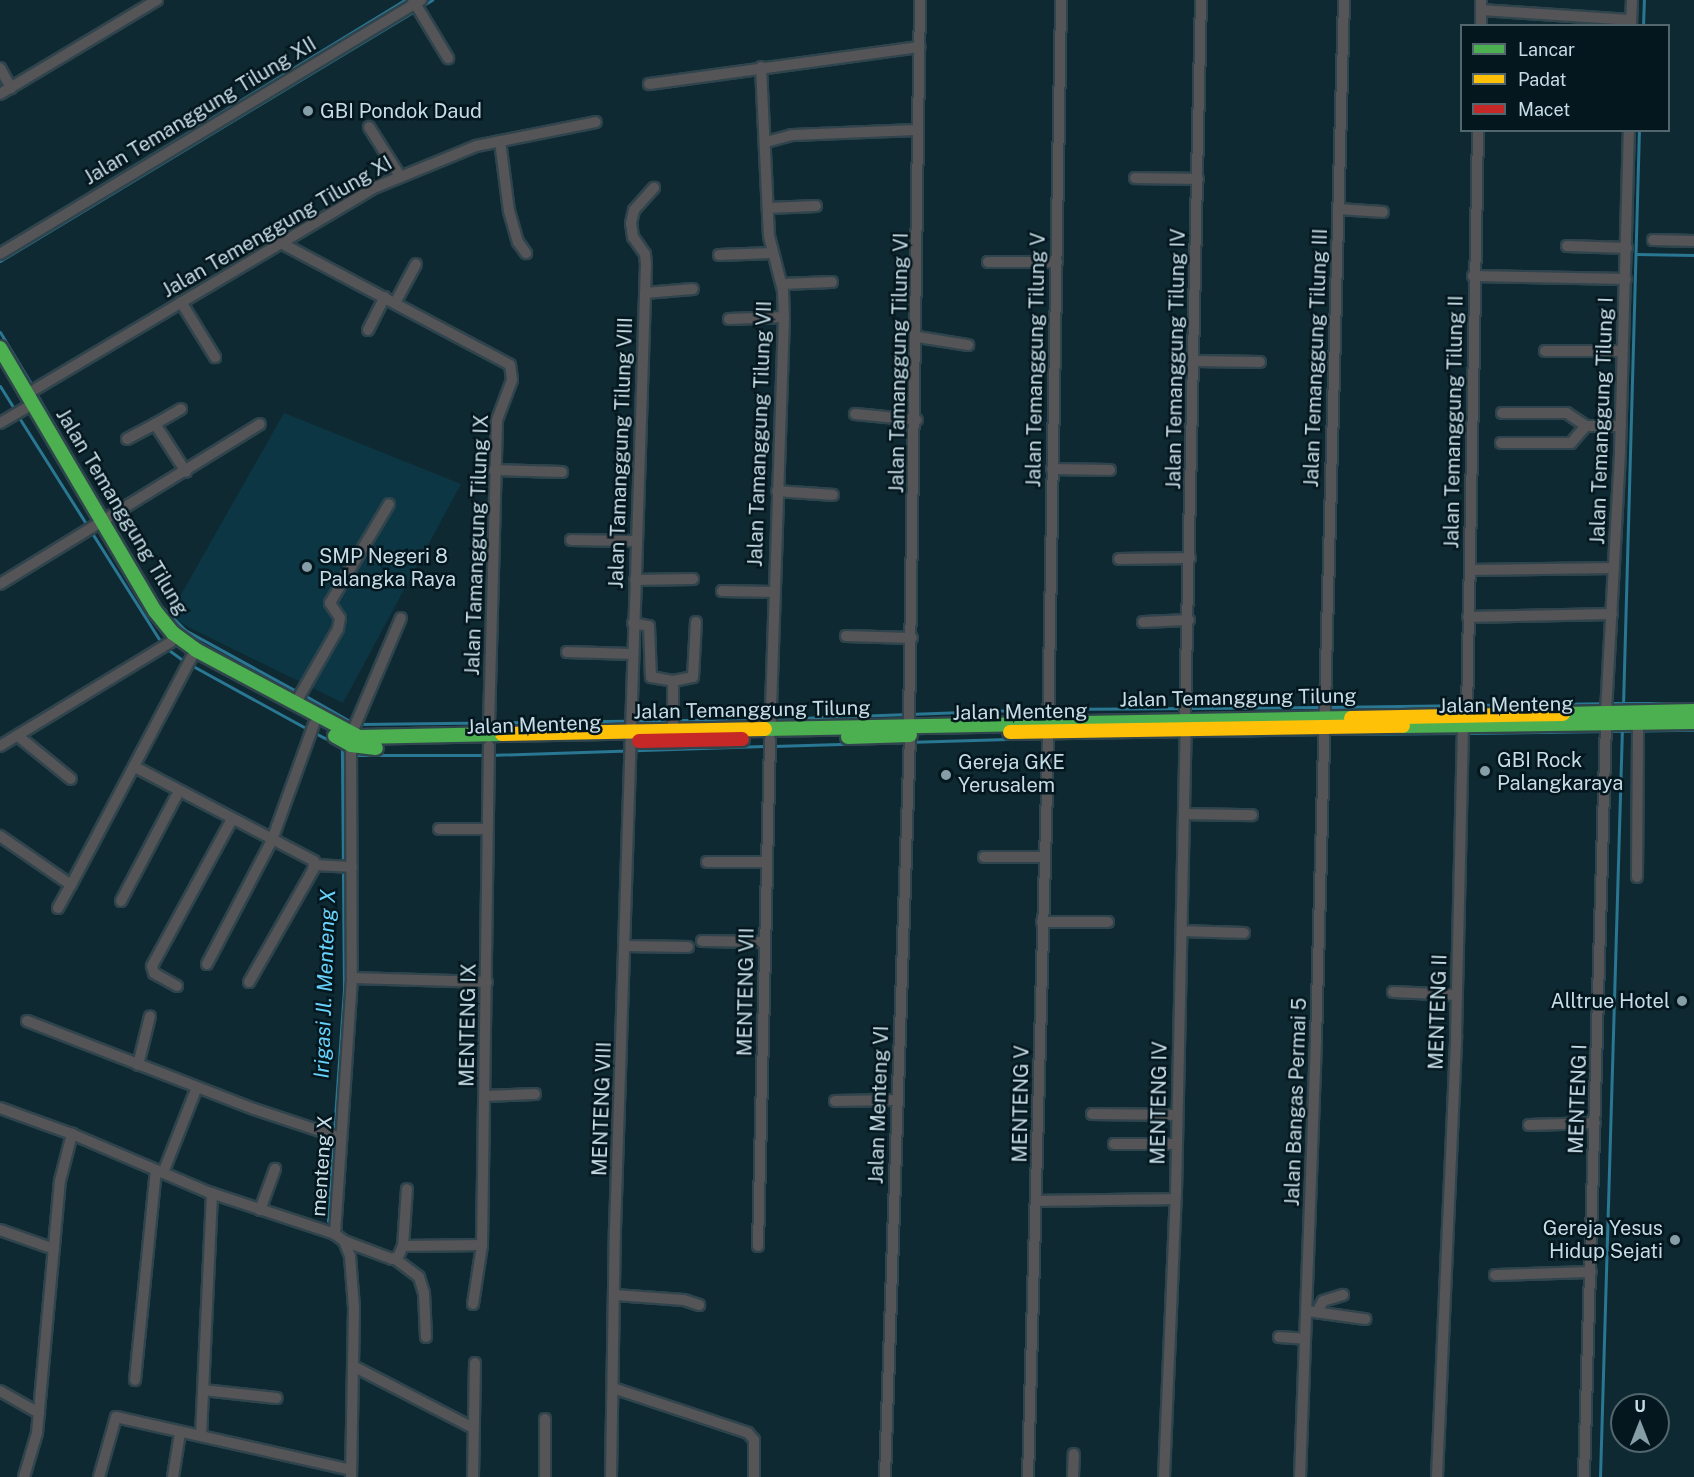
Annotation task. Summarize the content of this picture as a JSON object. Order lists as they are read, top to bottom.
{
  "streets": {
    "street": [
      "Jalan Temanggung Tilung XII",
      "Jalan Temenggung Tilung XI",
      "Jalan Temanggung Tilung III",
      "Jalan Temanggung Tilung IV",
      "Jalan Temanggung Tilung V",
      "Jalan Tamanggung Tilung VI",
      "Jalan Temanggung Tilung I",
      "Jalan Temanggung Tilung II",
      "Jalan Tamanggung Tilung VII",
      "Jalan Tamanggung Tilung VIII",
      "Jalan Temanggung Tilung",
      "Jalan Tamanggung Tilung IX",
      "Jalan Menteng",
      "MENTENG VII",
      "MENTENG II",
      "MENTENG IX",
      "MENTENG I",
      "Jalan Bangas Permai 5",
      "MENTENG IV",
      "MENTENG V",
      "Jalan Menteng VI",
      "MENTENG VIII",
      "menteng X"
    ]
  },
  "crossings": [
    ["Jalan Temenggung Tilung XI", "Jalan Temanggung Tilung"],
    ["Jalan Temenggung Tilung XI", "Jalan Tamanggung Tilung IX"],
    ["Jalan Temanggung Tilung III", "Jalan Temanggung Tilung"],
    ["Jalan Temanggung Tilung III", "Jalan Bangas Permai 5"],
    ["Jalan Temanggung Tilung IV", "Jalan Temanggung Tilung"],
    ["Jalan Temanggung Tilung IV", "MENTENG IV"],
    ["Jalan Temanggung Tilung V", "Jalan Temanggung Tilung"],
    ["Jalan Temanggung Tilung V", "MENTENG V"],
    ["Jalan Tamanggung Tilung VI", "Jalan Temanggung Tilung"],
    ["Jalan Tamanggung Tilung VI", "Jalan Menteng VI"],
    ["Jalan Temanggung Tilung I", "Jalan Temanggung Tilung"],
    ["Jalan Temanggung Tilung I", "MENTENG I"],
    ["Jalan Temanggung Tilung II", "Jalan Temanggung Tilung"],
    ["Jalan Temanggung Tilung II", "MENTENG II"],
    ["Jalan Tamanggung Tilung VII", "Jalan Temanggung Tilung"],
    ["Jalan Tamanggung Tilung VII", "Jalan Menteng"],
    ["Jalan Tamanggung Tilung VII", "MENTENG VII"],
    ["Jalan Tamanggung Tilung VIII", "Jalan Temanggung Tilung"],
    ["Jalan Tamanggung Tilung VIII", "Jalan Menteng"],
    ["Jalan Tamanggung Tilung VIII", "MENTENG VIII"],
    ["Jalan Temanggung Tilung", "Jalan Tamanggung Tilung IX"],
    ["Jalan Temanggung Tilung", "Jalan Menteng"],
    ["Jalan Temanggung Tilung", "MENTENG VII"],
    ["Jalan Temanggung Tilung", "MENTENG II"],
    ["Jalan Temanggung Tilung", "MENTENG IX"],
    ["Jalan Temanggung Tilung", "MENTENG I"],
    ["Jalan Temanggung Tilung", "Jalan Bangas Permai 5"],
    ["Jalan Temanggung Tilung", "MENTENG IV"],
    ["Jalan Temanggung Tilung", "MENTENG V"],
    ["Jalan Temanggung Tilung", "Jalan Menteng VI"],
    ["Jalan Temanggung Tilung", "MENTENG VIII"],
    ["Jalan Temanggung Tilung", "menteng X"],
    ["Jalan Tamanggung Tilung IX", "MENTENG IX"],
    ["Jalan Menteng", "MENTENG VII"],
    ["Jalan Menteng", "MENTENG VIII"]
  ],
  "water": ["Irigasi Jl. Menteng X"],
  "places": [
    "GBI Pondok Daud",
    "SMP Negeri 8 Palangka Raya",
    "GBI Rock Palangkaraya",
    "Gereja GKE Yerusalem",
    "Alltrue Hotel",
    "Gereja Yesus Hidup Sejati"
  ],
  "legend": ["Lancar", "Padat", "Macet"],
  "north": "top"
}
